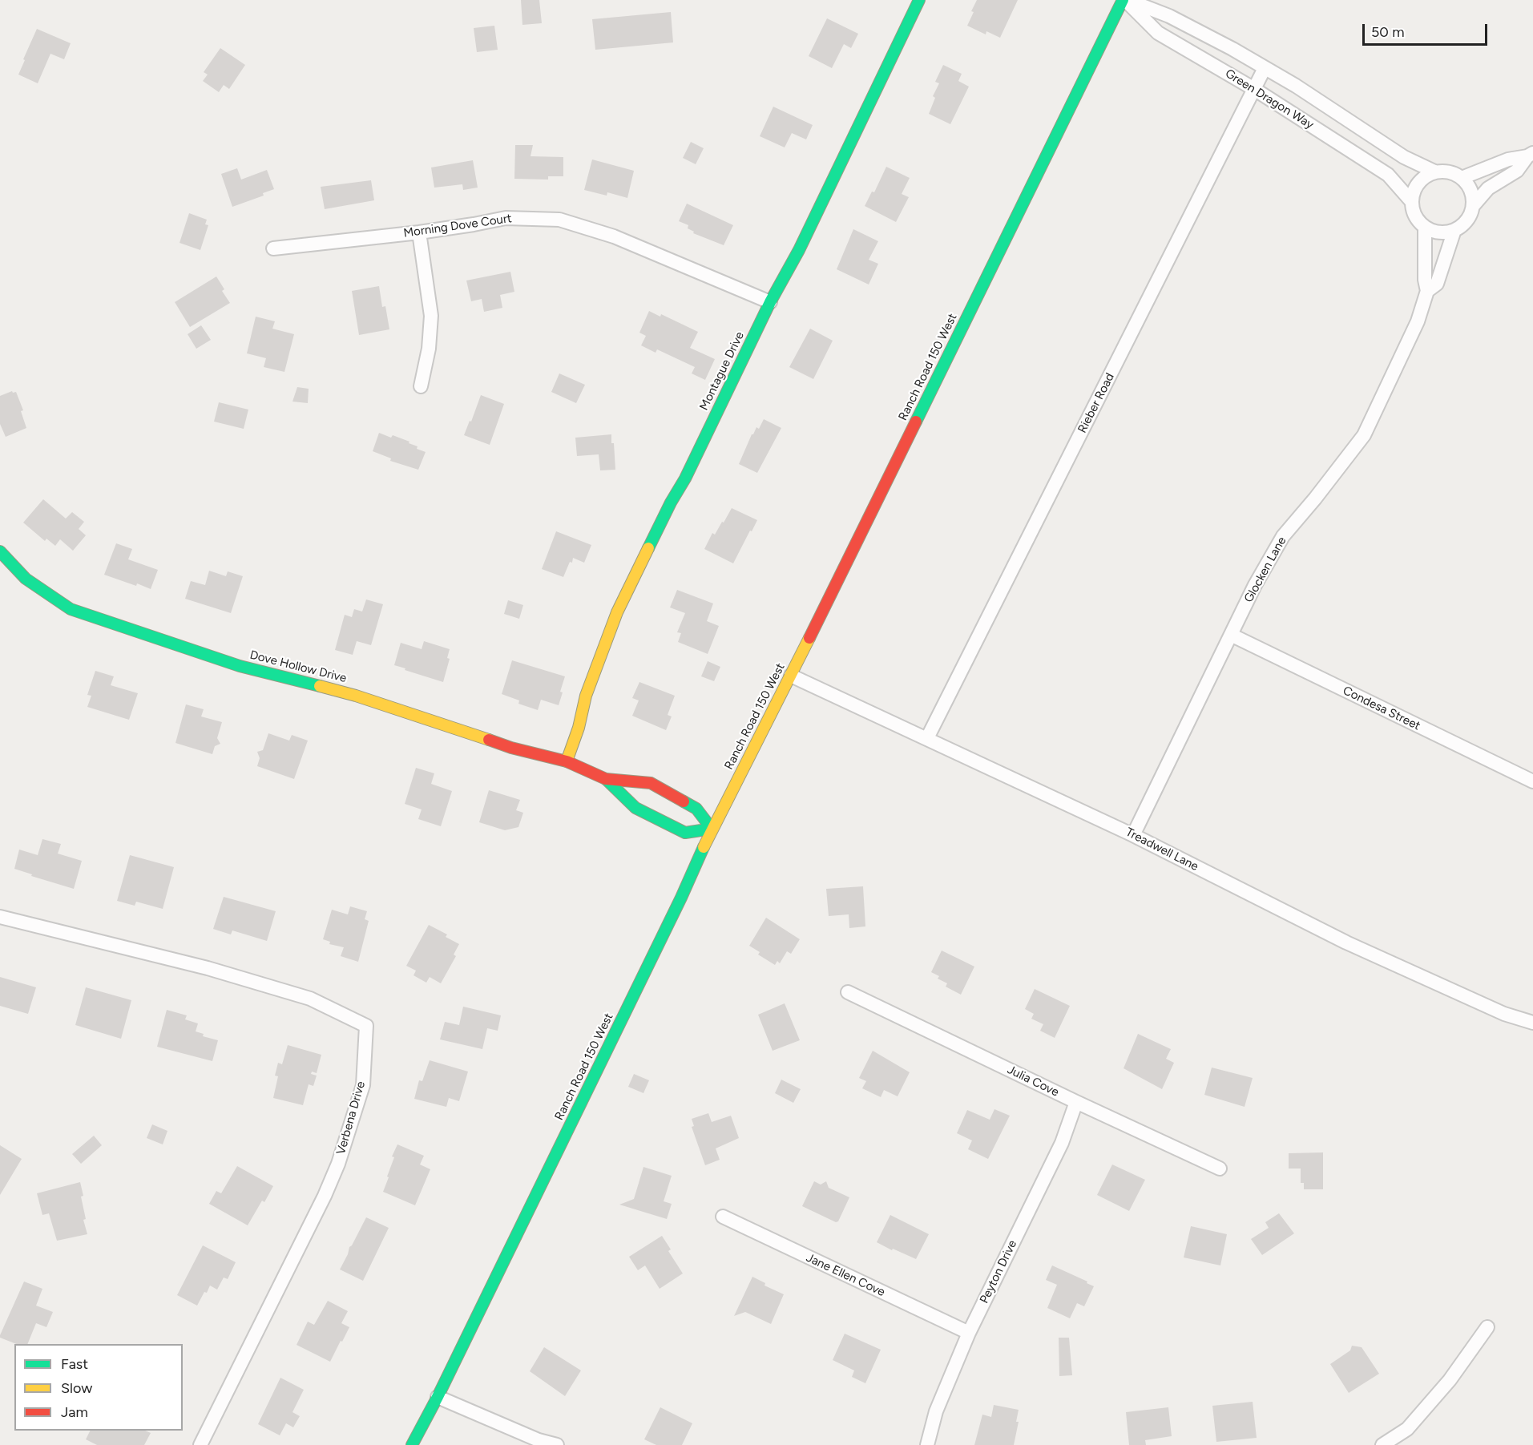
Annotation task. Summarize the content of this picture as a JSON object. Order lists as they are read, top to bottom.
{
  "streets": {
    "street": [
      "Green Dragon Way",
      "Morning Dove Court",
      "Ranch Road 150 West",
      "Montague Drive",
      "Rieber Road",
      "Glocken Lane",
      "Dove Hollow Drive",
      "Condesa Street",
      "Treadwell Lane",
      "Julia Cove",
      "Verbena Drive",
      "Peyton Drive",
      "Jane Ellen Cove"
    ]
  },
  "crossings": [
    ["Green Dragon Way", "Ranch Road 150 West"],
    ["Green Dragon Way", "Rieber Road"],
    ["Green Dragon Way", "Glocken Lane"],
    ["Morning Dove Court", "Montague Drive"],
    ["Ranch Road 150 West", "Dove Hollow Drive"],
    ["Ranch Road 150 West", "Treadwell Lane"],
    ["Montague Drive", "Dove Hollow Drive"],
    ["Rieber Road", "Treadwell Lane"],
    ["Glocken Lane", "Condesa Street"],
    ["Glocken Lane", "Treadwell Lane"],
    ["Julia Cove", "Peyton Drive"],
    ["Peyton Drive", "Jane Ellen Cove"]
  ],
  "legend": ["Fast", "Slow", "Jam"],
  "scale_bar": "50 m"
}
